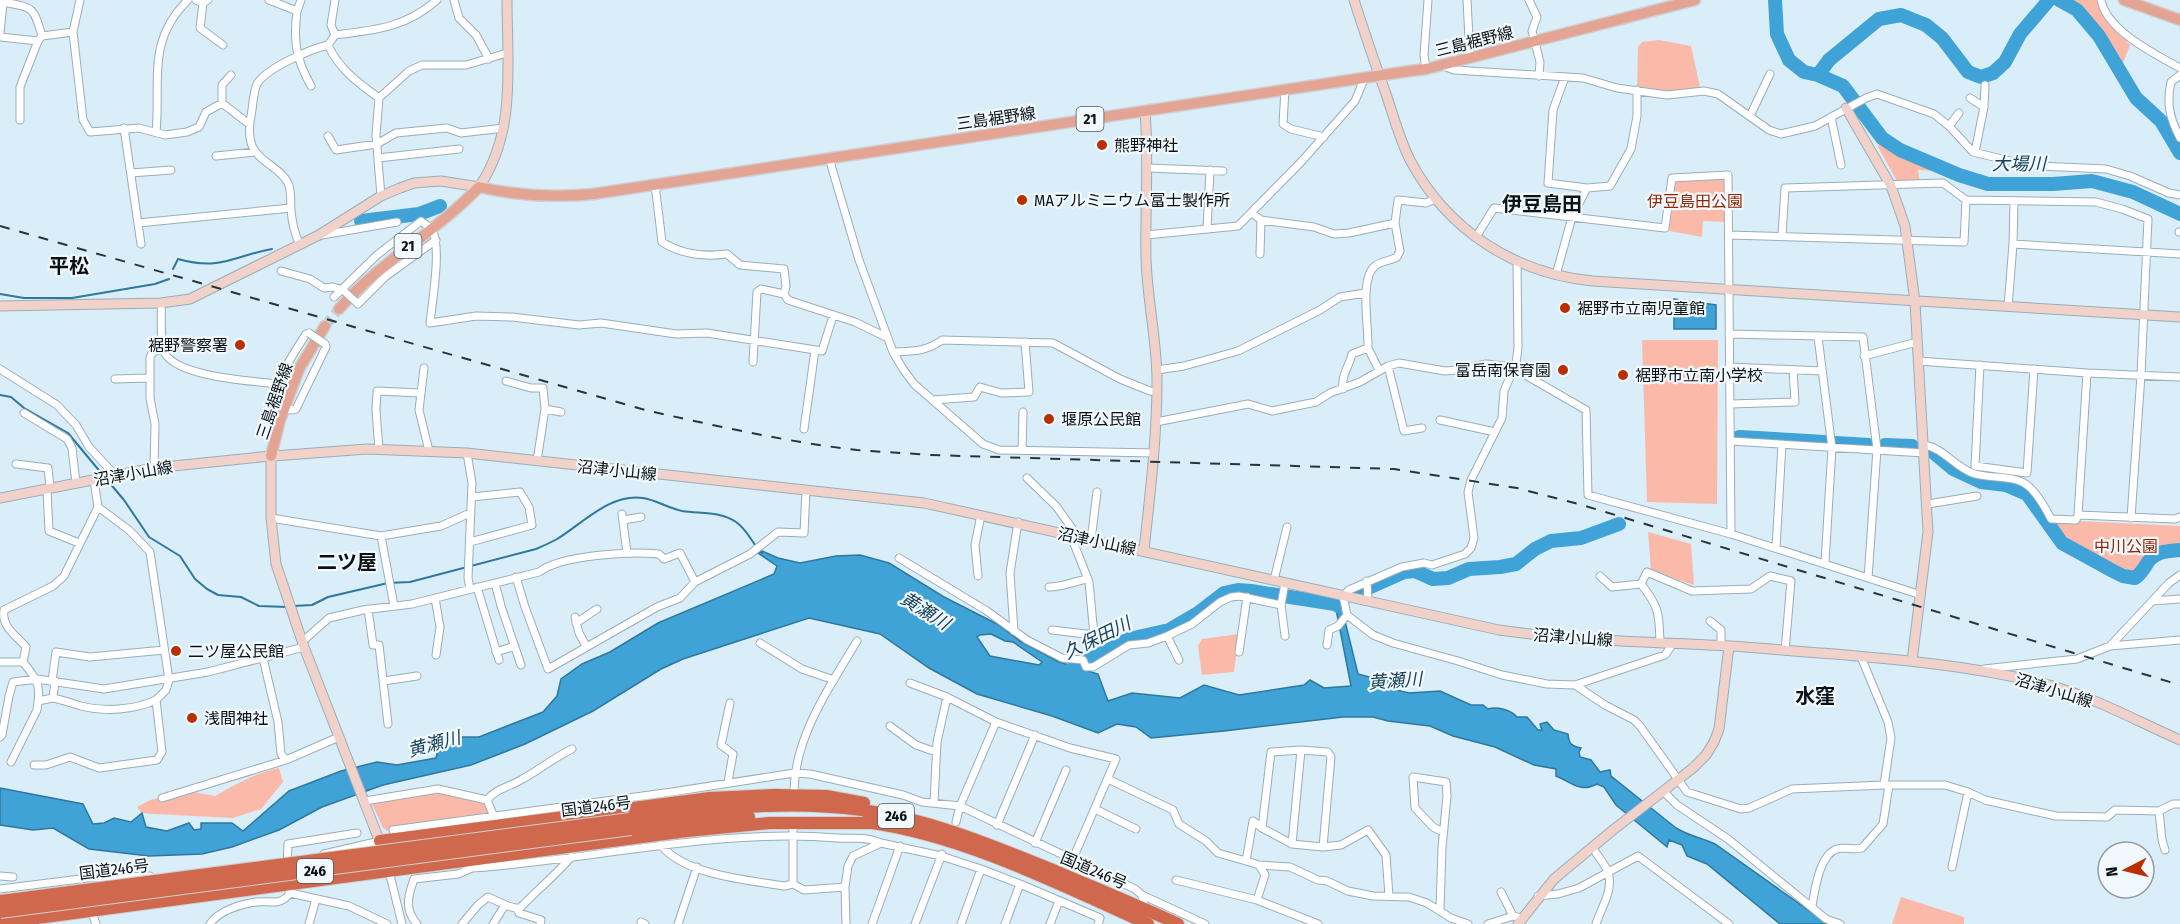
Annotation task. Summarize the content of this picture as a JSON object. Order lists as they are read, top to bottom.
{
  "streets": {
    "highway": ["国道246号", "246"],
    "main road": ["三島裾野線", "21"],
    "street": ["沼津小山線"]
  },
  "crossings": [
    ["三島裾野線", "21"],
    ["三島裾野線", "沼津小山線"]
  ],
  "districts": [
    "伊豆島田",
    "平松",
    "二ツ屋",
    "水窪"
  ],
  "water": ["大場川", "黄瀬川", "久保田川"],
  "parks": ["伊豆島田公園", "中川公園"],
  "places": [
    "熊野神社",
    "MAアルミニウム富士製作所",
    "裾野市立南児童館",
    "裾野警察署",
    "富岳南保育園",
    "裾野市立南小学校",
    "堰原公民館",
    "二ツ屋公民館",
    "浅間神社"
  ],
  "north": "left"
}
